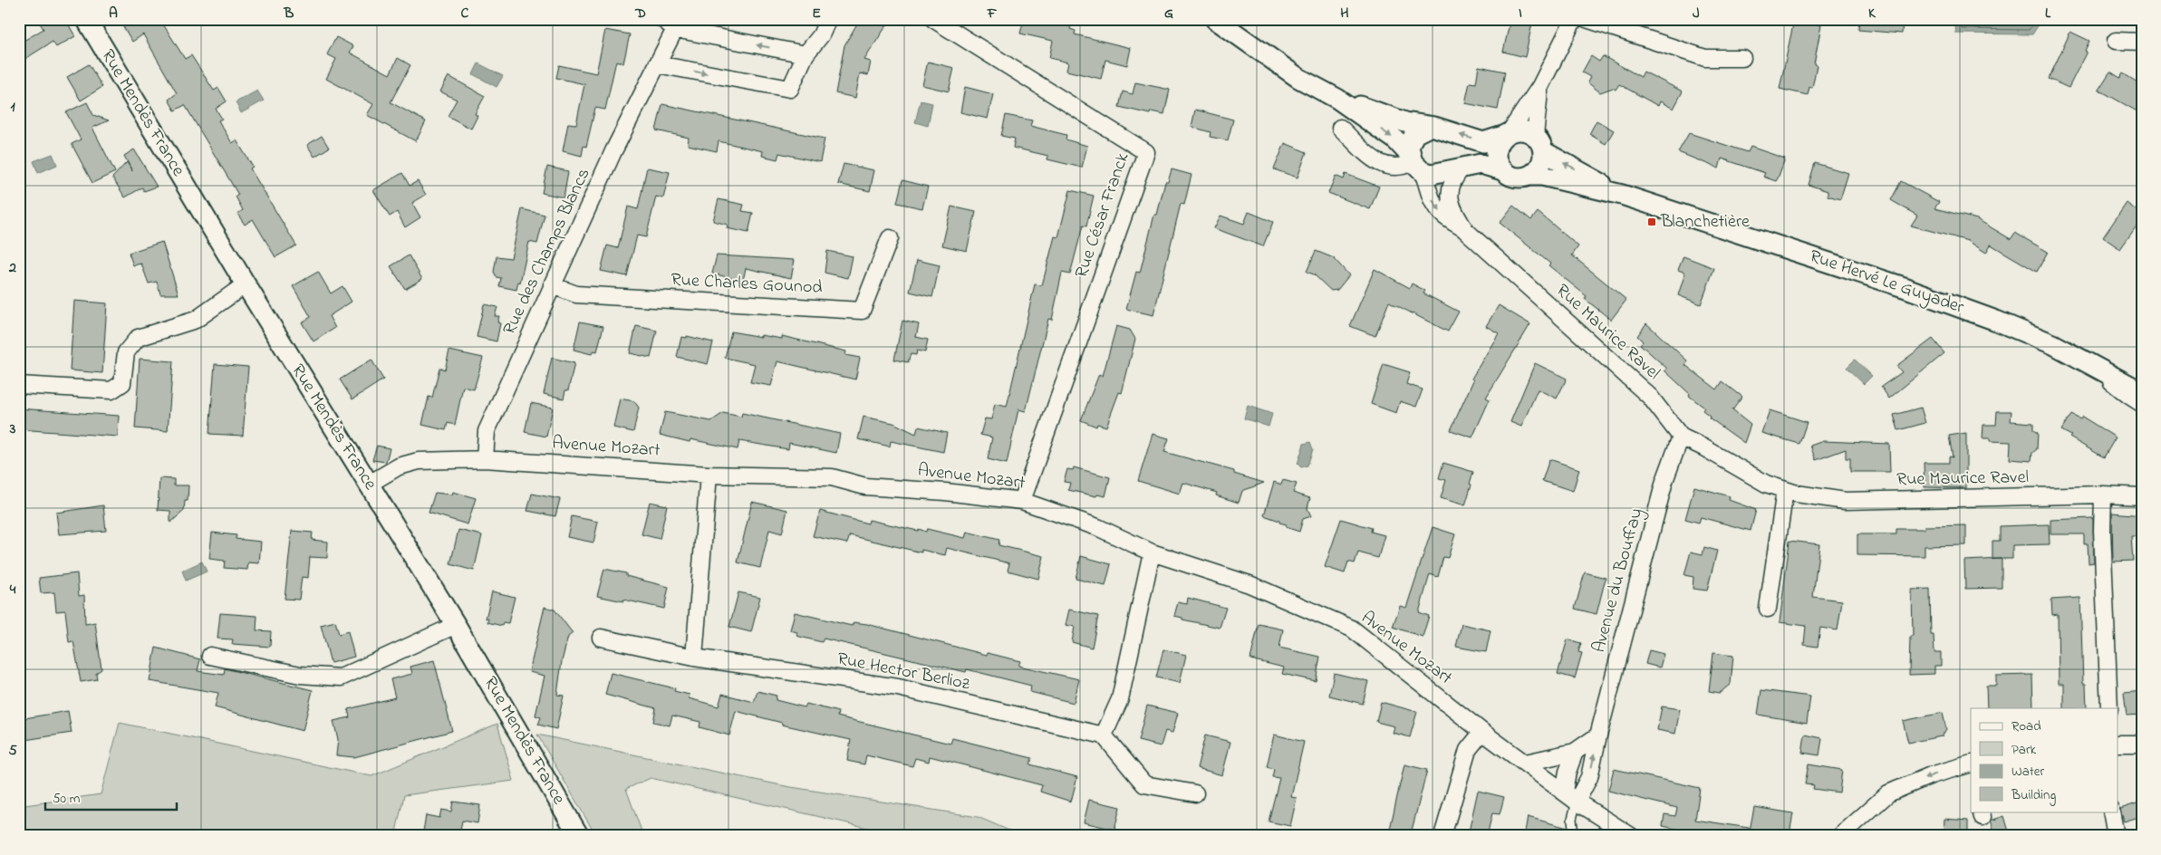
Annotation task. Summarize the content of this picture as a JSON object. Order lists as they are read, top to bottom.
{
  "streets": {
    "street": [
      "Rue Mendès France",
      "Rue César Franck",
      "Rue des Champs Blancs",
      "Rue Hervé Le Guyader",
      "Rue Charles Gounod",
      "Rue Maurice Ravel",
      "Avenue Mozart",
      "Avenue du Bouffay",
      "Rue Hector Berlioz"
    ]
  },
  "crossings": [
    ["Rue Mendès France", "Avenue Mozart"],
    ["Rue César Franck", "Avenue Mozart"],
    ["Rue des Champs Blancs", "Rue Charles Gounod"],
    ["Rue des Champs Blancs", "Avenue Mozart"],
    ["Rue Maurice Ravel", "Avenue du Bouffay"],
    ["Avenue Mozart", "Avenue du Bouffay"]
  ],
  "places": {
    "transit": ["Blanchetière"]
  },
  "legend": [
    "Road",
    "Park",
    "Water",
    "Building"
  ],
  "scale_bar": "50 m",
  "grid": {
    "columns": [
      "A",
      "B",
      "C",
      "D",
      "E",
      "F",
      "G",
      "H",
      "I",
      "J",
      "K",
      "L"
    ],
    "rows": [
      "1",
      "2",
      "3",
      "4",
      "5"
    ]
  }
}
